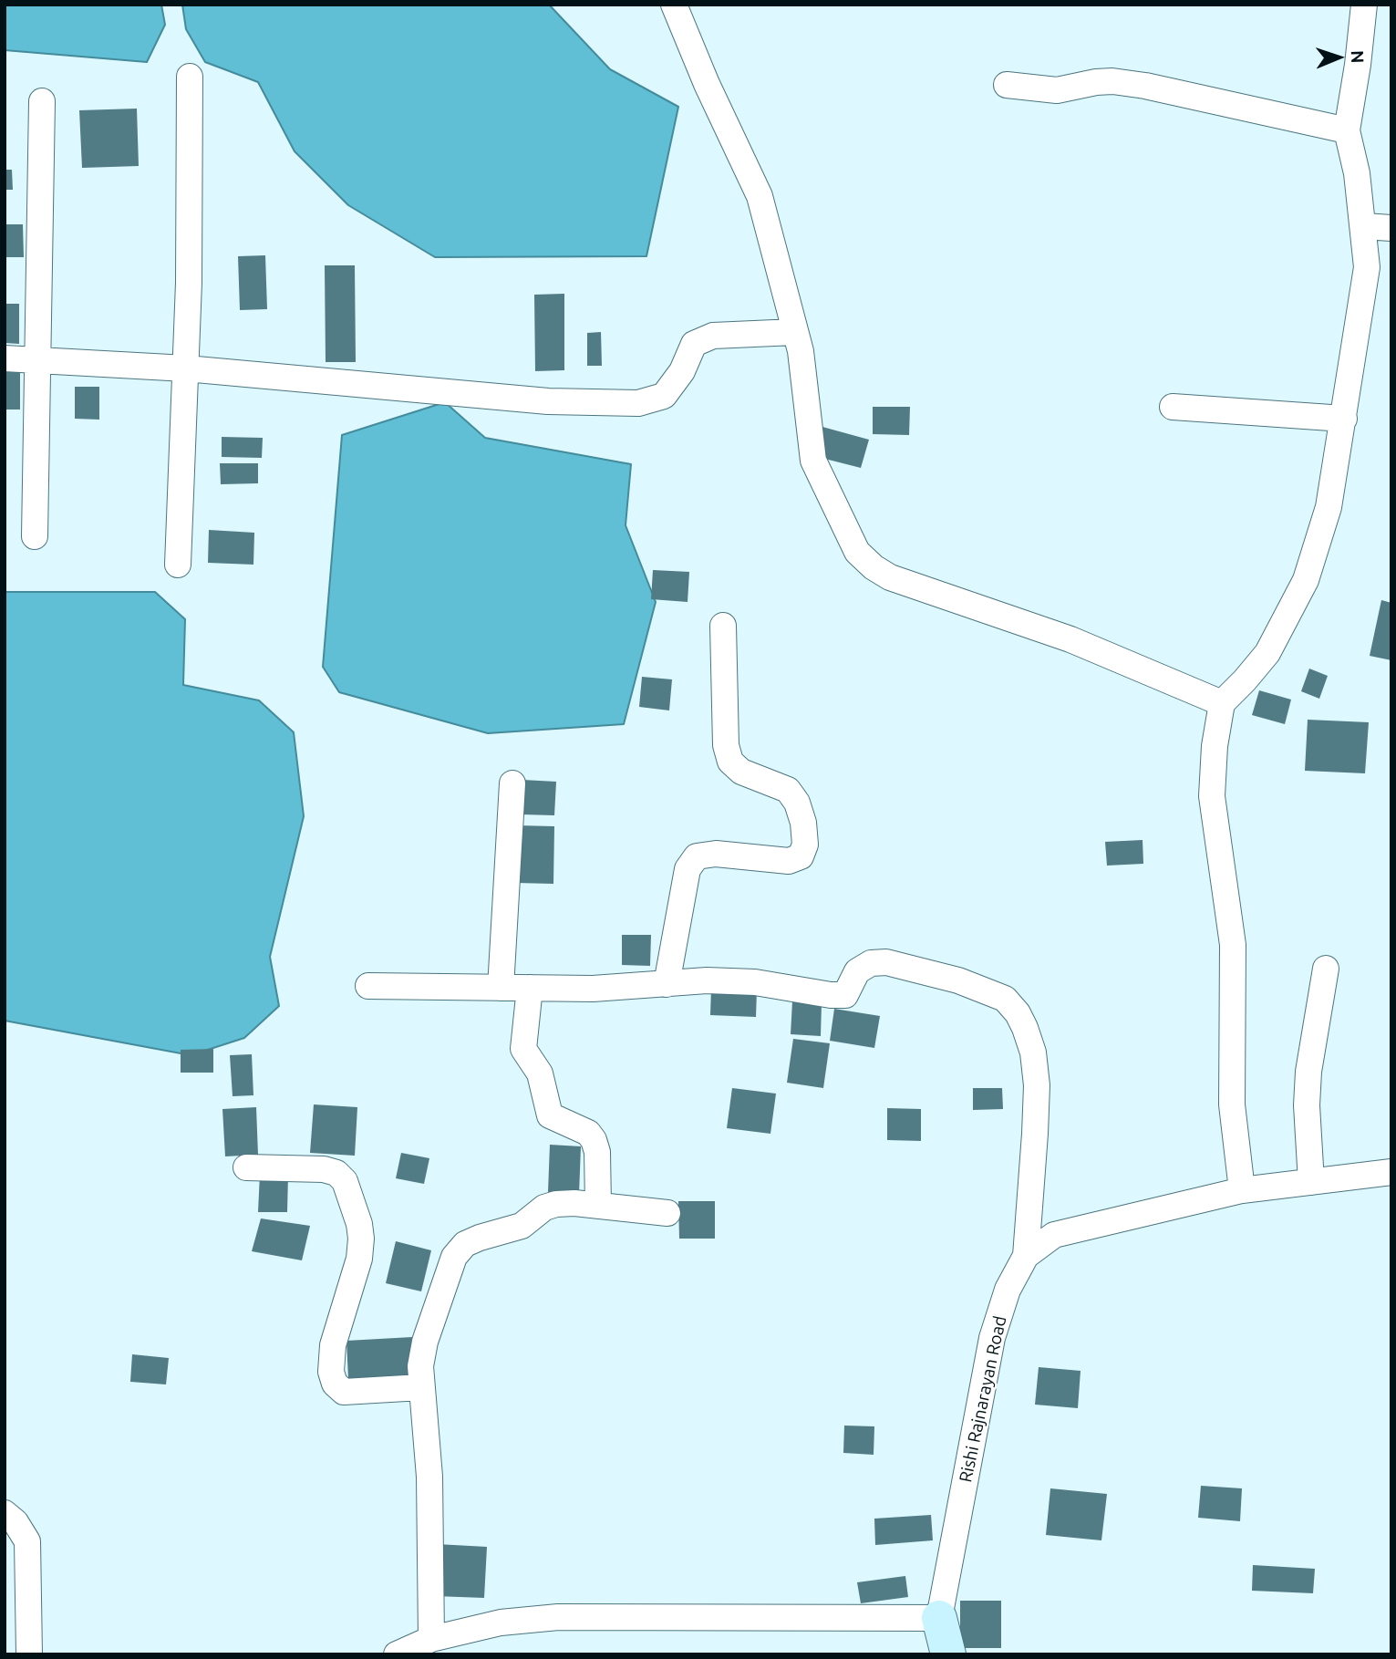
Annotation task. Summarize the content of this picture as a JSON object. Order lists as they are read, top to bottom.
{
  "streets": {
    "main road": ["Rishi Rajnarayan Road"]
  },
  "north": "right"
}
